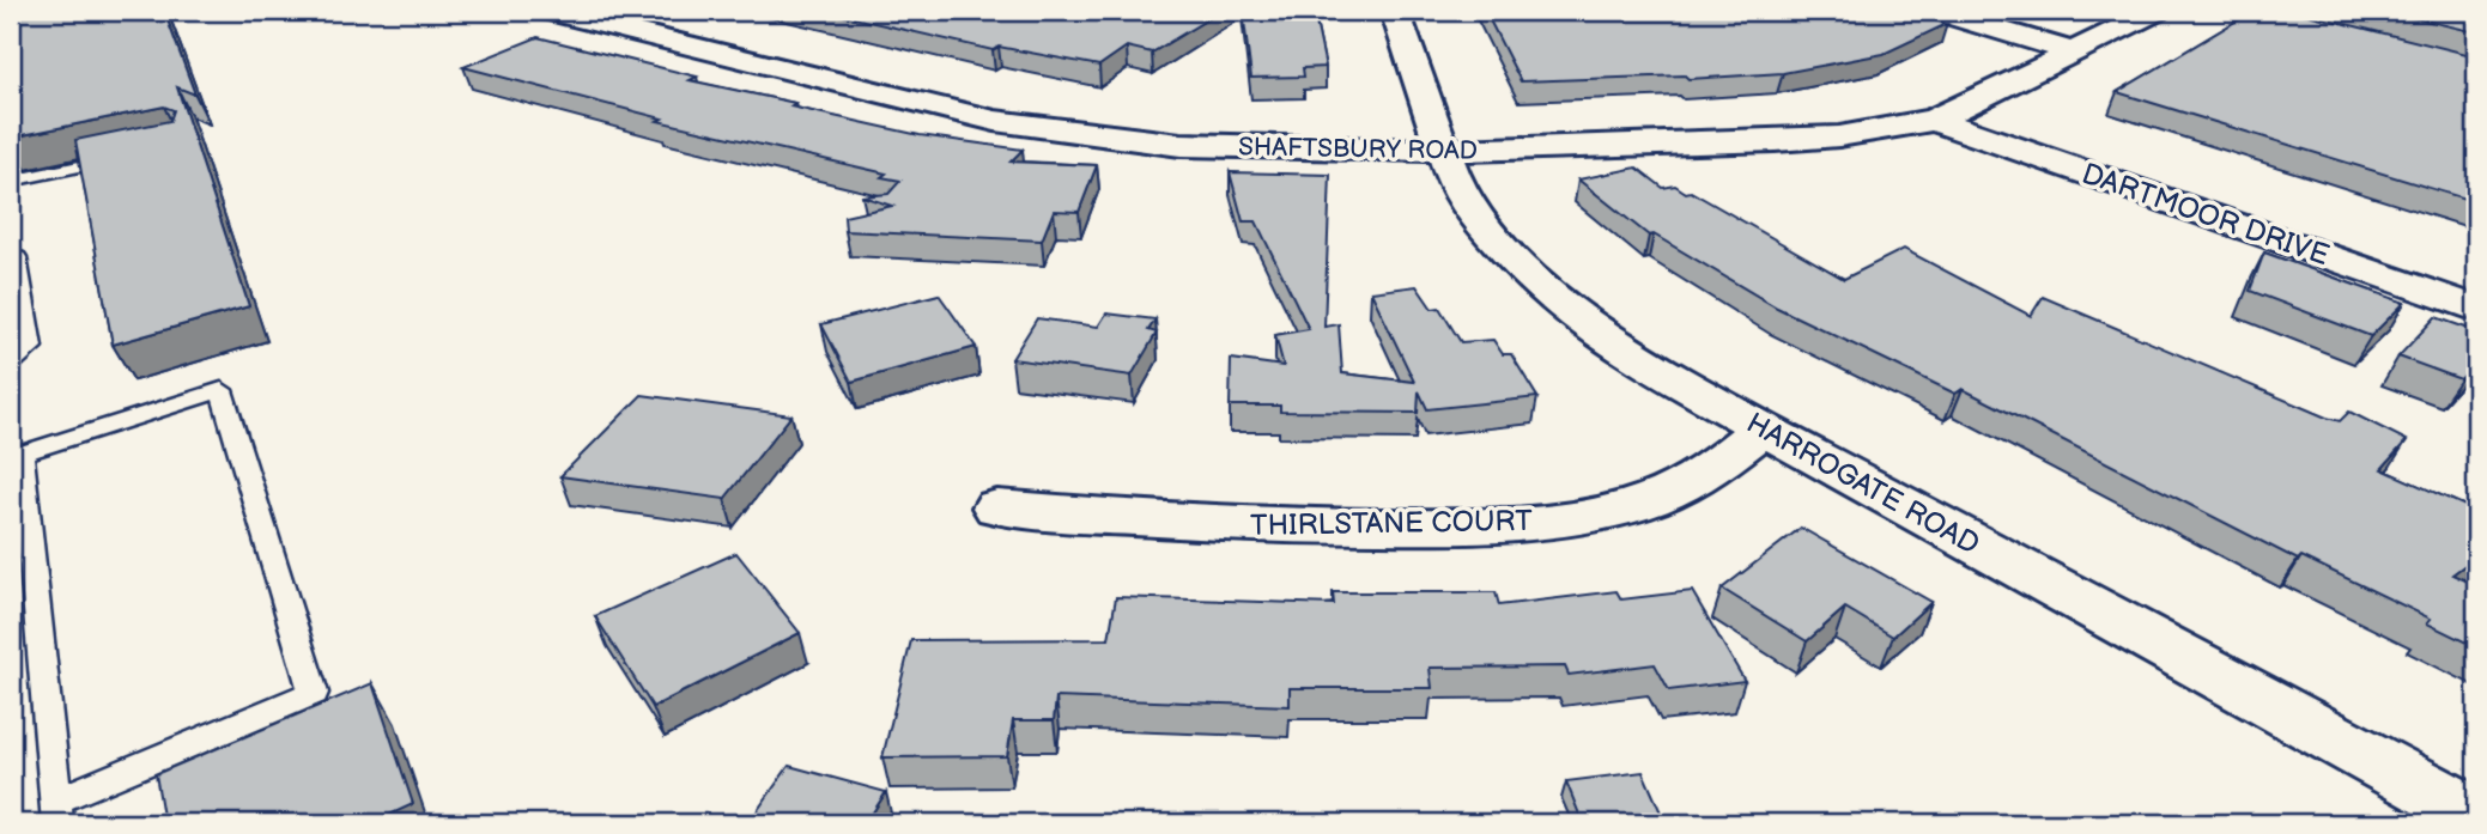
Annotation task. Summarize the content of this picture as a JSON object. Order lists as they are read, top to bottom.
{
  "streets": {
    "street": [
      "SHAFTSBURY ROAD",
      "DARTMOOR DRIVE",
      "HARROGATE ROAD",
      "THIRLSTANE COURT"
    ]
  },
  "crossings": [
    ["SHAFTSBURY ROAD", "DARTMOOR DRIVE"],
    ["SHAFTSBURY ROAD", "HARROGATE ROAD"],
    ["HARROGATE ROAD", "THIRLSTANE COURT"]
  ]
}
